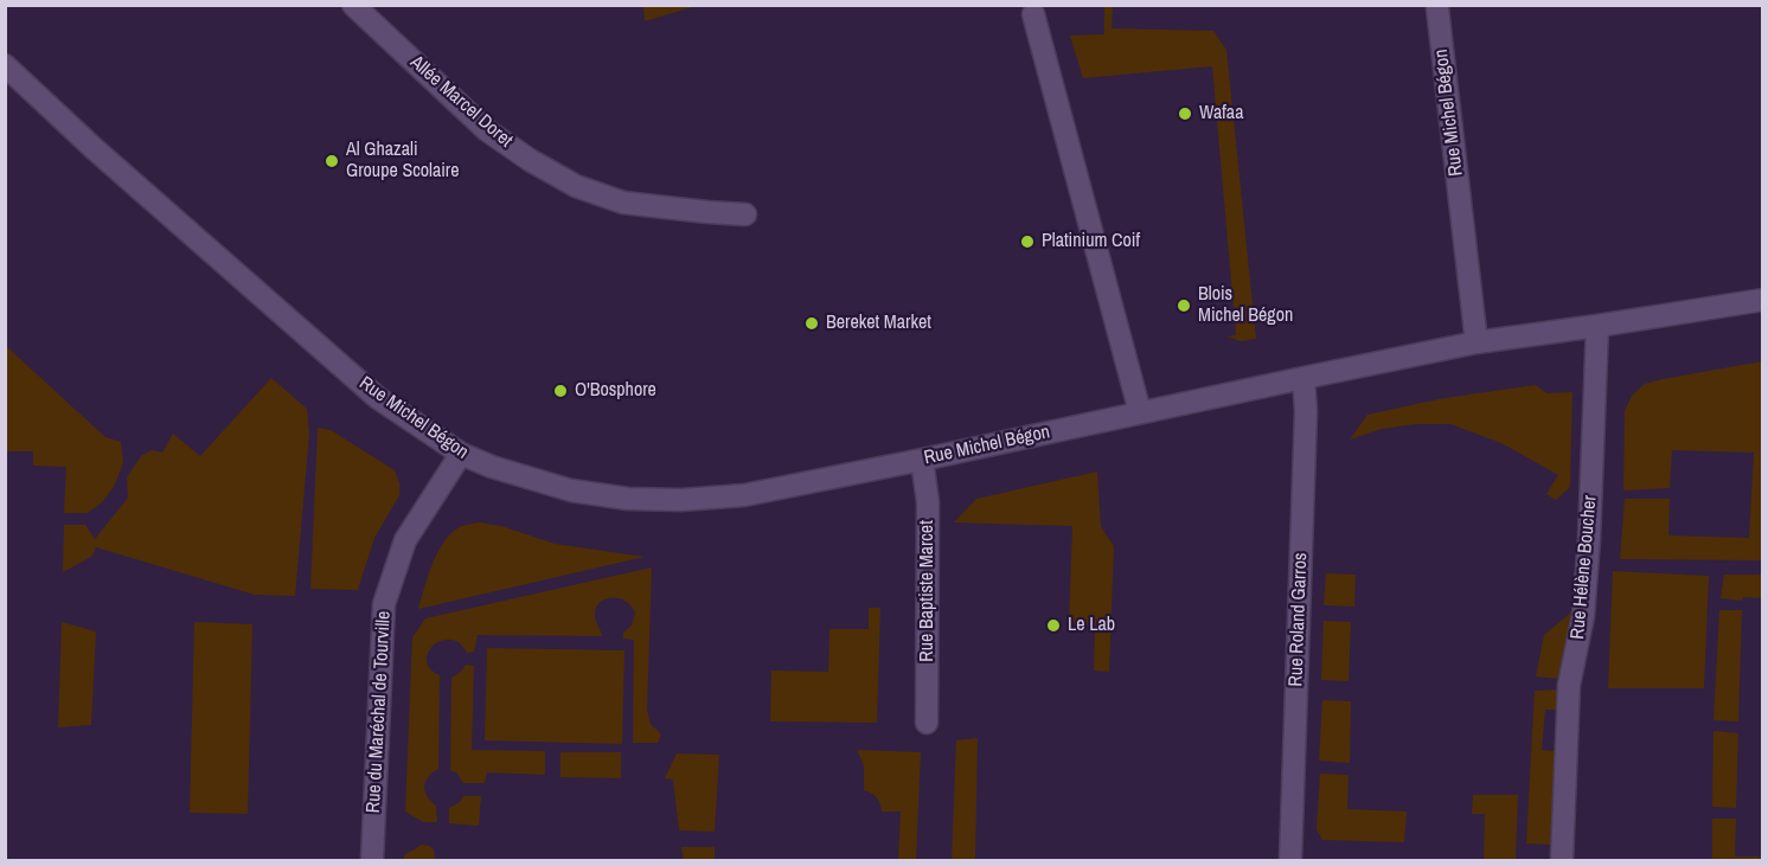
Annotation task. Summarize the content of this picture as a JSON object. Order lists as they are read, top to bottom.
{
  "streets": {
    "street": [
      "Allée Marcel Doret",
      "Rue Michel Bégon",
      "Rue Hélène Boucher",
      "Rue Baptiste Marcet",
      "Rue Roland Garros",
      "Rue du Maréchal de Tourville"
    ]
  },
  "crossings": [
    ["Rue Michel Bégon", "Rue Hélène Boucher"],
    ["Rue Michel Bégon", "Rue Baptiste Marcet"],
    ["Rue Michel Bégon", "Rue Roland Garros"],
    ["Rue Michel Bégon", "Rue du Maréchal de Tourville"]
  ],
  "places": [
    "Wafaa",
    "Al Ghazali Groupe Scolaire",
    "Platinium Coif",
    "Blois Michel Bégon",
    "Bereket Market",
    "O'Bosphore",
    "Le Lab"
  ]
}
